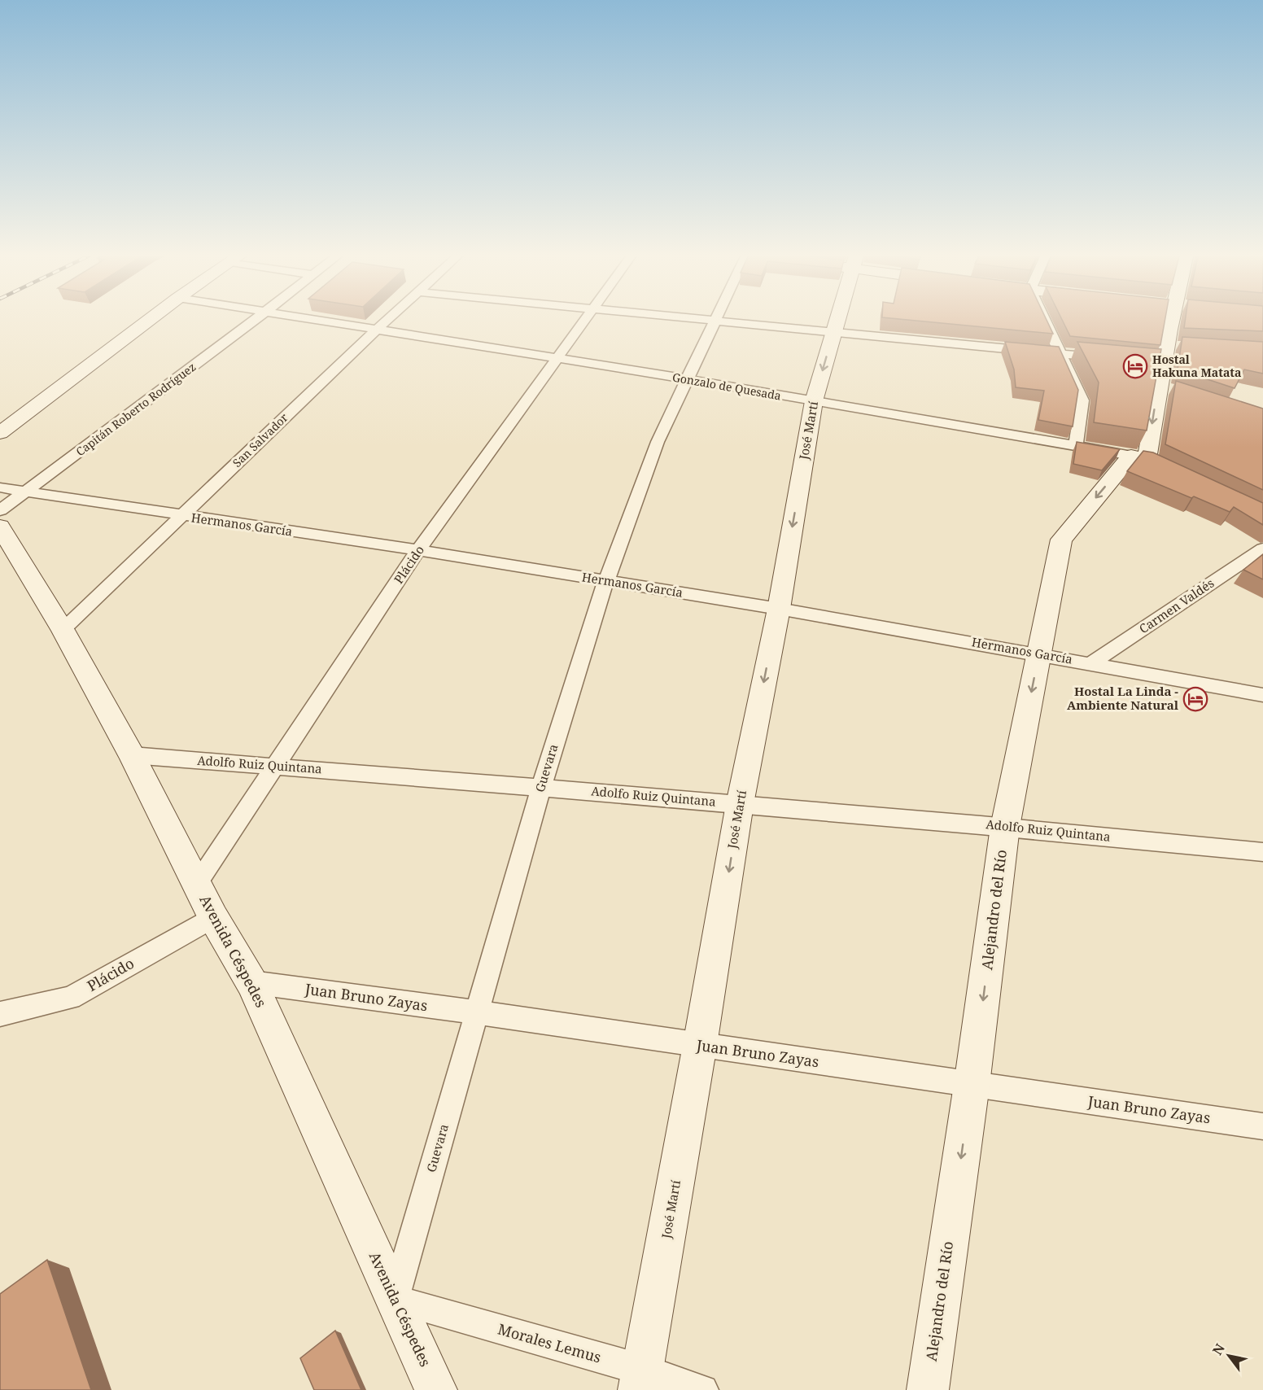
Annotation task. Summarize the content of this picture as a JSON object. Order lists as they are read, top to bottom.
{
  "streets": {
    "street": [
      "Gonzalo de Quesada",
      "Capitán Roberto Rodríguez",
      "José Martí",
      "San Salvador",
      "Hermanos García",
      "Plácido",
      "Carmen Valdés",
      "Adolfo Ruiz Quintana",
      "Guevara",
      "Alejandro del Río",
      "Avenida Céspedes",
      "Juan Bruno Zayas",
      "Morales Lemus"
    ]
  },
  "crossings": [
    ["Gonzalo de Quesada", "José Martí"],
    ["Gonzalo de Quesada", "San Salvador"],
    ["Gonzalo de Quesada", "Plácido"],
    ["Gonzalo de Quesada", "Guevara"],
    ["Gonzalo de Quesada", "Alejandro del Río"],
    ["Capitán Roberto Rodríguez", "Hermanos García"],
    ["José Martí", "Hermanos García"],
    ["José Martí", "Adolfo Ruiz Quintana"],
    ["José Martí", "Juan Bruno Zayas"],
    ["José Martí", "Morales Lemus"],
    ["San Salvador", "Hermanos García"],
    ["San Salvador", "Avenida Céspedes"],
    ["Hermanos García", "Plácido"],
    ["Hermanos García", "Carmen Valdés"],
    ["Hermanos García", "Guevara"],
    ["Hermanos García", "Alejandro del Río"],
    ["Plácido", "Adolfo Ruiz Quintana"],
    ["Plácido", "Avenida Céspedes"],
    ["Adolfo Ruiz Quintana", "Guevara"],
    ["Adolfo Ruiz Quintana", "Alejandro del Río"],
    ["Adolfo Ruiz Quintana", "Avenida Céspedes"],
    ["Guevara", "Avenida Céspedes"],
    ["Guevara", "Juan Bruno Zayas"],
    ["Guevara", "Morales Lemus"],
    ["Alejandro del Río", "Juan Bruno Zayas"],
    ["Avenida Céspedes", "Juan Bruno Zayas"],
    ["Avenida Céspedes", "Morales Lemus"]
  ],
  "one_way": ["José Martí", "Alejandro del Río"],
  "places": {
    "hotel": ["Hostal Hakuna Matata", "Hostal La Linda - Ambiente Natural"]
  },
  "north": "top left"
}
